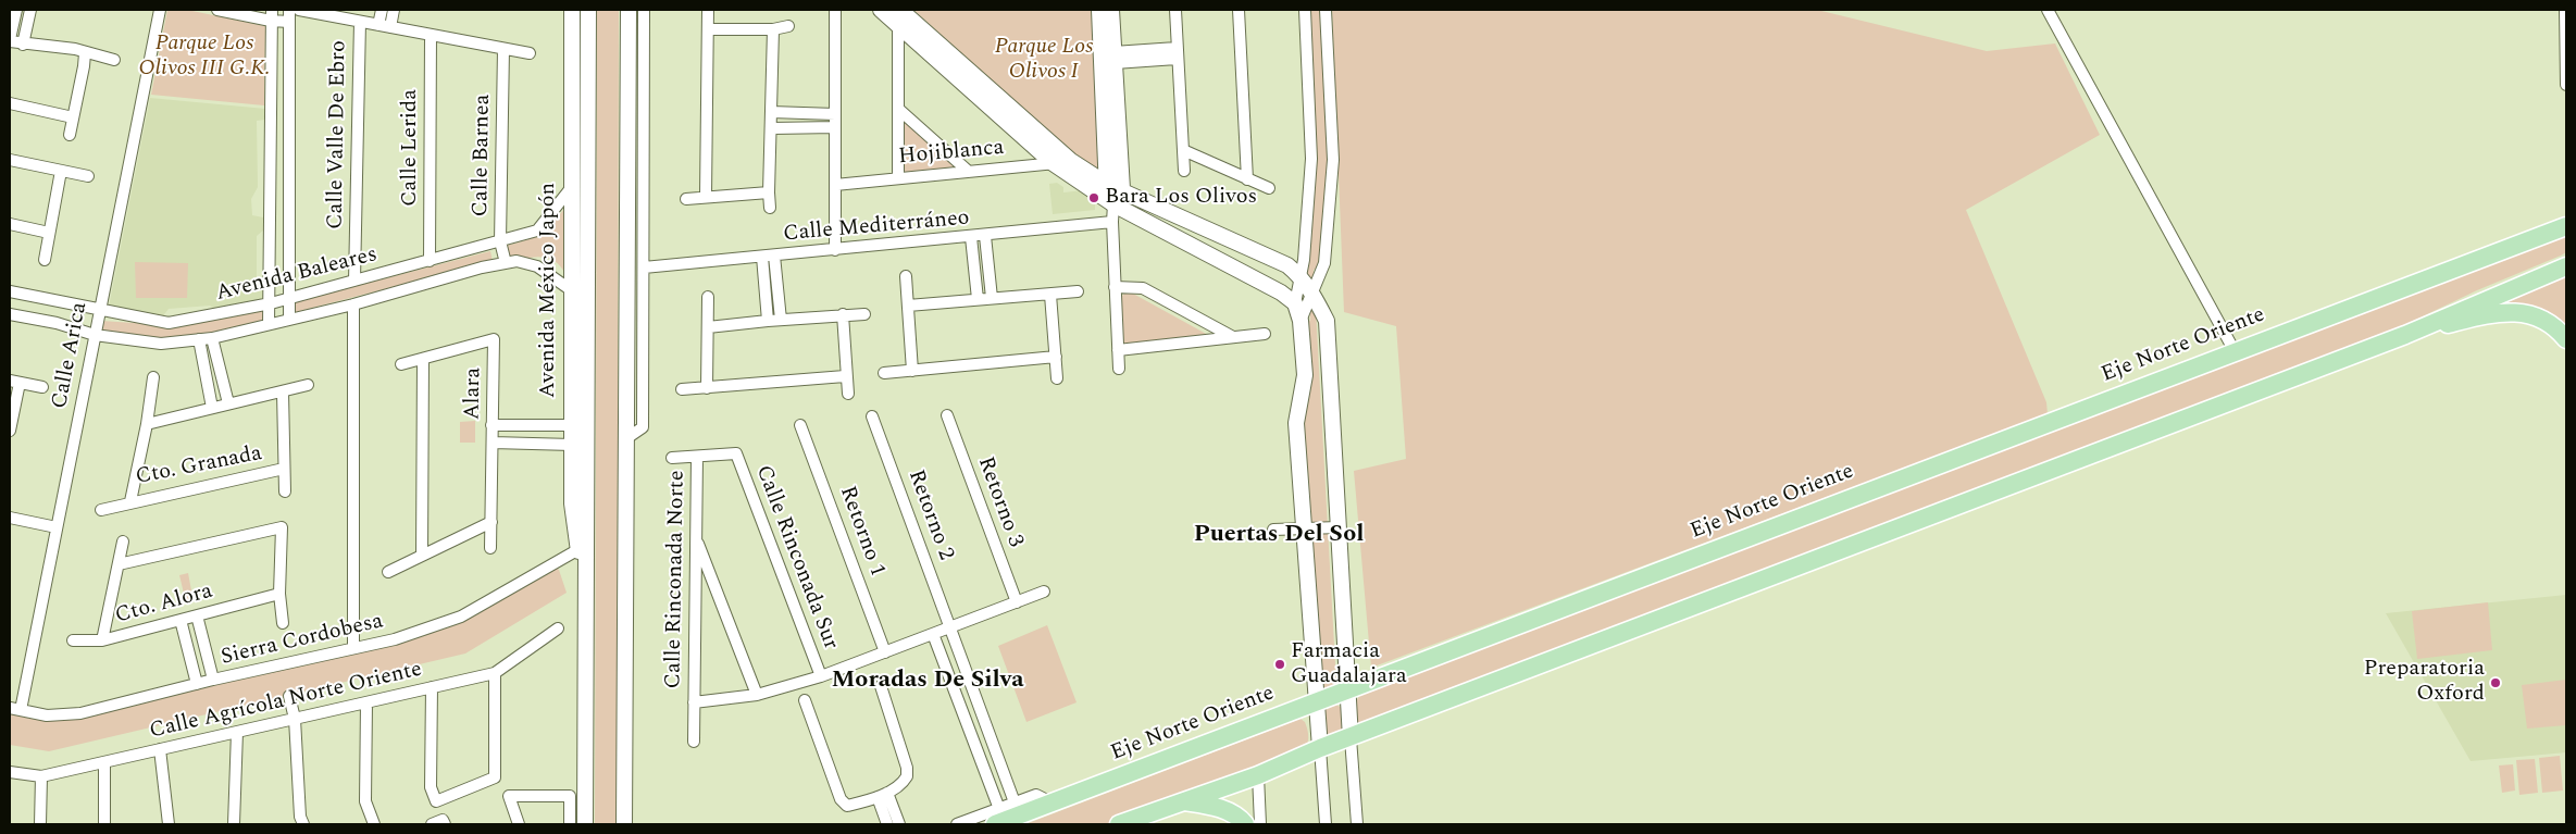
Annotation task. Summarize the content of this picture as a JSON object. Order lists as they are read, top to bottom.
{
  "streets": {
    "main road": ["Eje Norte Oriente"],
    "street": [
      "Calle Valle De Ebro",
      "Calle Lerida",
      "Hojiblanca",
      "Calle Barnea",
      "Calle Mediterráneo",
      "Avenida Baleares",
      "Avenida México Japón",
      "Calle Arica",
      "Alara",
      "Cto. Granada",
      "Retorno 3",
      "Retorno 2",
      "Retorno 1",
      "Calle Rinconada Sur",
      "Calle Rinconada Norte",
      "Cto. Alora",
      "Sierra Cordobesa",
      "Calle Agrícola Norte Oriente"
    ]
  },
  "crossings": [
    ["Calle Valle De Ebro", "Avenida Baleares"],
    ["Calle Lerida", "Avenida Baleares"],
    ["Calle Barnea", "Avenida Baleares"],
    ["Avenida Baleares", "Avenida México Japón"],
    ["Avenida Baleares", "Calle Arica"],
    ["Avenida México Japón", "Sierra Cordobesa"],
    ["Calle Arica", "Sierra Cordobesa"],
    ["Calle Rinconada Sur", "Calle Rinconada Norte"]
  ],
  "districts": ["Puertas Del Sol", "Moradas De Silva"],
  "parks": ["Parque Los Olivos III G.K.", "Parque Los Olivos I"],
  "places": ["Bara Los Olivos", "Farmacia Guadalajara", "Preparatoria Oxford"]
}
